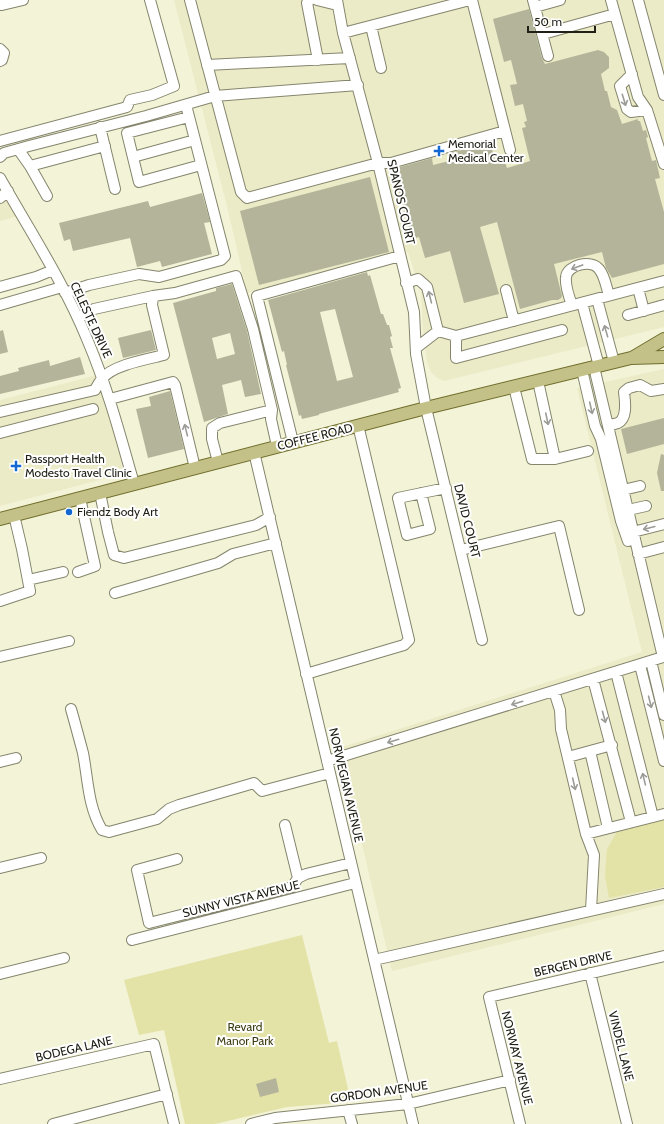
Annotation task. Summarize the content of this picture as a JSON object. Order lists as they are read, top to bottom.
{
  "streets": {
    "main road": ["COFFEE ROAD"],
    "street": [
      "SPANOS COURT",
      "CELESTE DRIVE",
      "DAVID COURT",
      "NORWEGIAN AVENUE",
      "SUNNY VISTA AVENUE",
      "BERGEN DRIVE",
      "VINDEL LANE",
      "BODEGA LANE",
      "NORWAY AVENUE",
      "GORDON AVENUE"
    ]
  },
  "crossings": [
    ["SPANOS COURT", "COFFEE ROAD"],
    ["SPANOS COURT", "DAVID COURT"],
    ["CELESTE DRIVE", "COFFEE ROAD"],
    ["COFFEE ROAD", "DAVID COURT"],
    ["COFFEE ROAD", "NORWEGIAN AVENUE"],
    ["NORWEGIAN AVENUE", "SUNNY VISTA AVENUE"],
    ["NORWEGIAN AVENUE", "GORDON AVENUE"],
    ["BERGEN DRIVE", "VINDEL LANE"],
    ["BERGEN DRIVE", "NORWAY AVENUE"],
    ["NORWAY AVENUE", "GORDON AVENUE"]
  ],
  "parks": ["Revard Manor Park"],
  "places": {
    "health": ["Memorial Medical Center", "Passport Health Modesto Travel Clinic"],
    "other": ["Fiendz Body Art"]
  },
  "scale_bar": "50 m"
}
